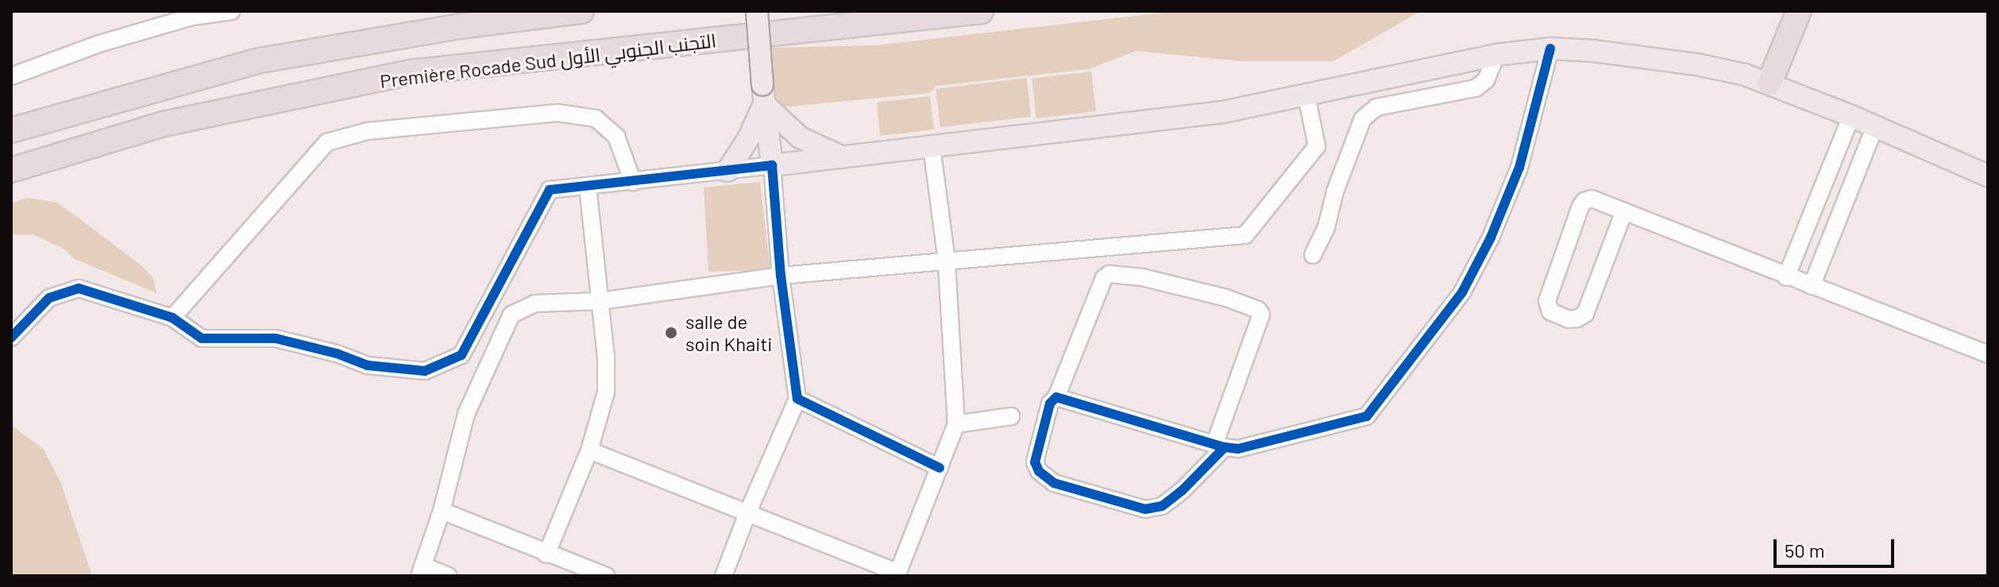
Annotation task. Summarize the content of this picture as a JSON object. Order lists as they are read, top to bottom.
{
  "streets": {
    "highway": ["Première Rocade Sud التجنب الجنوبي الأول"]
  },
  "places": ["salle de soin Khaiti"],
  "scale_bar": "50 m"
}
